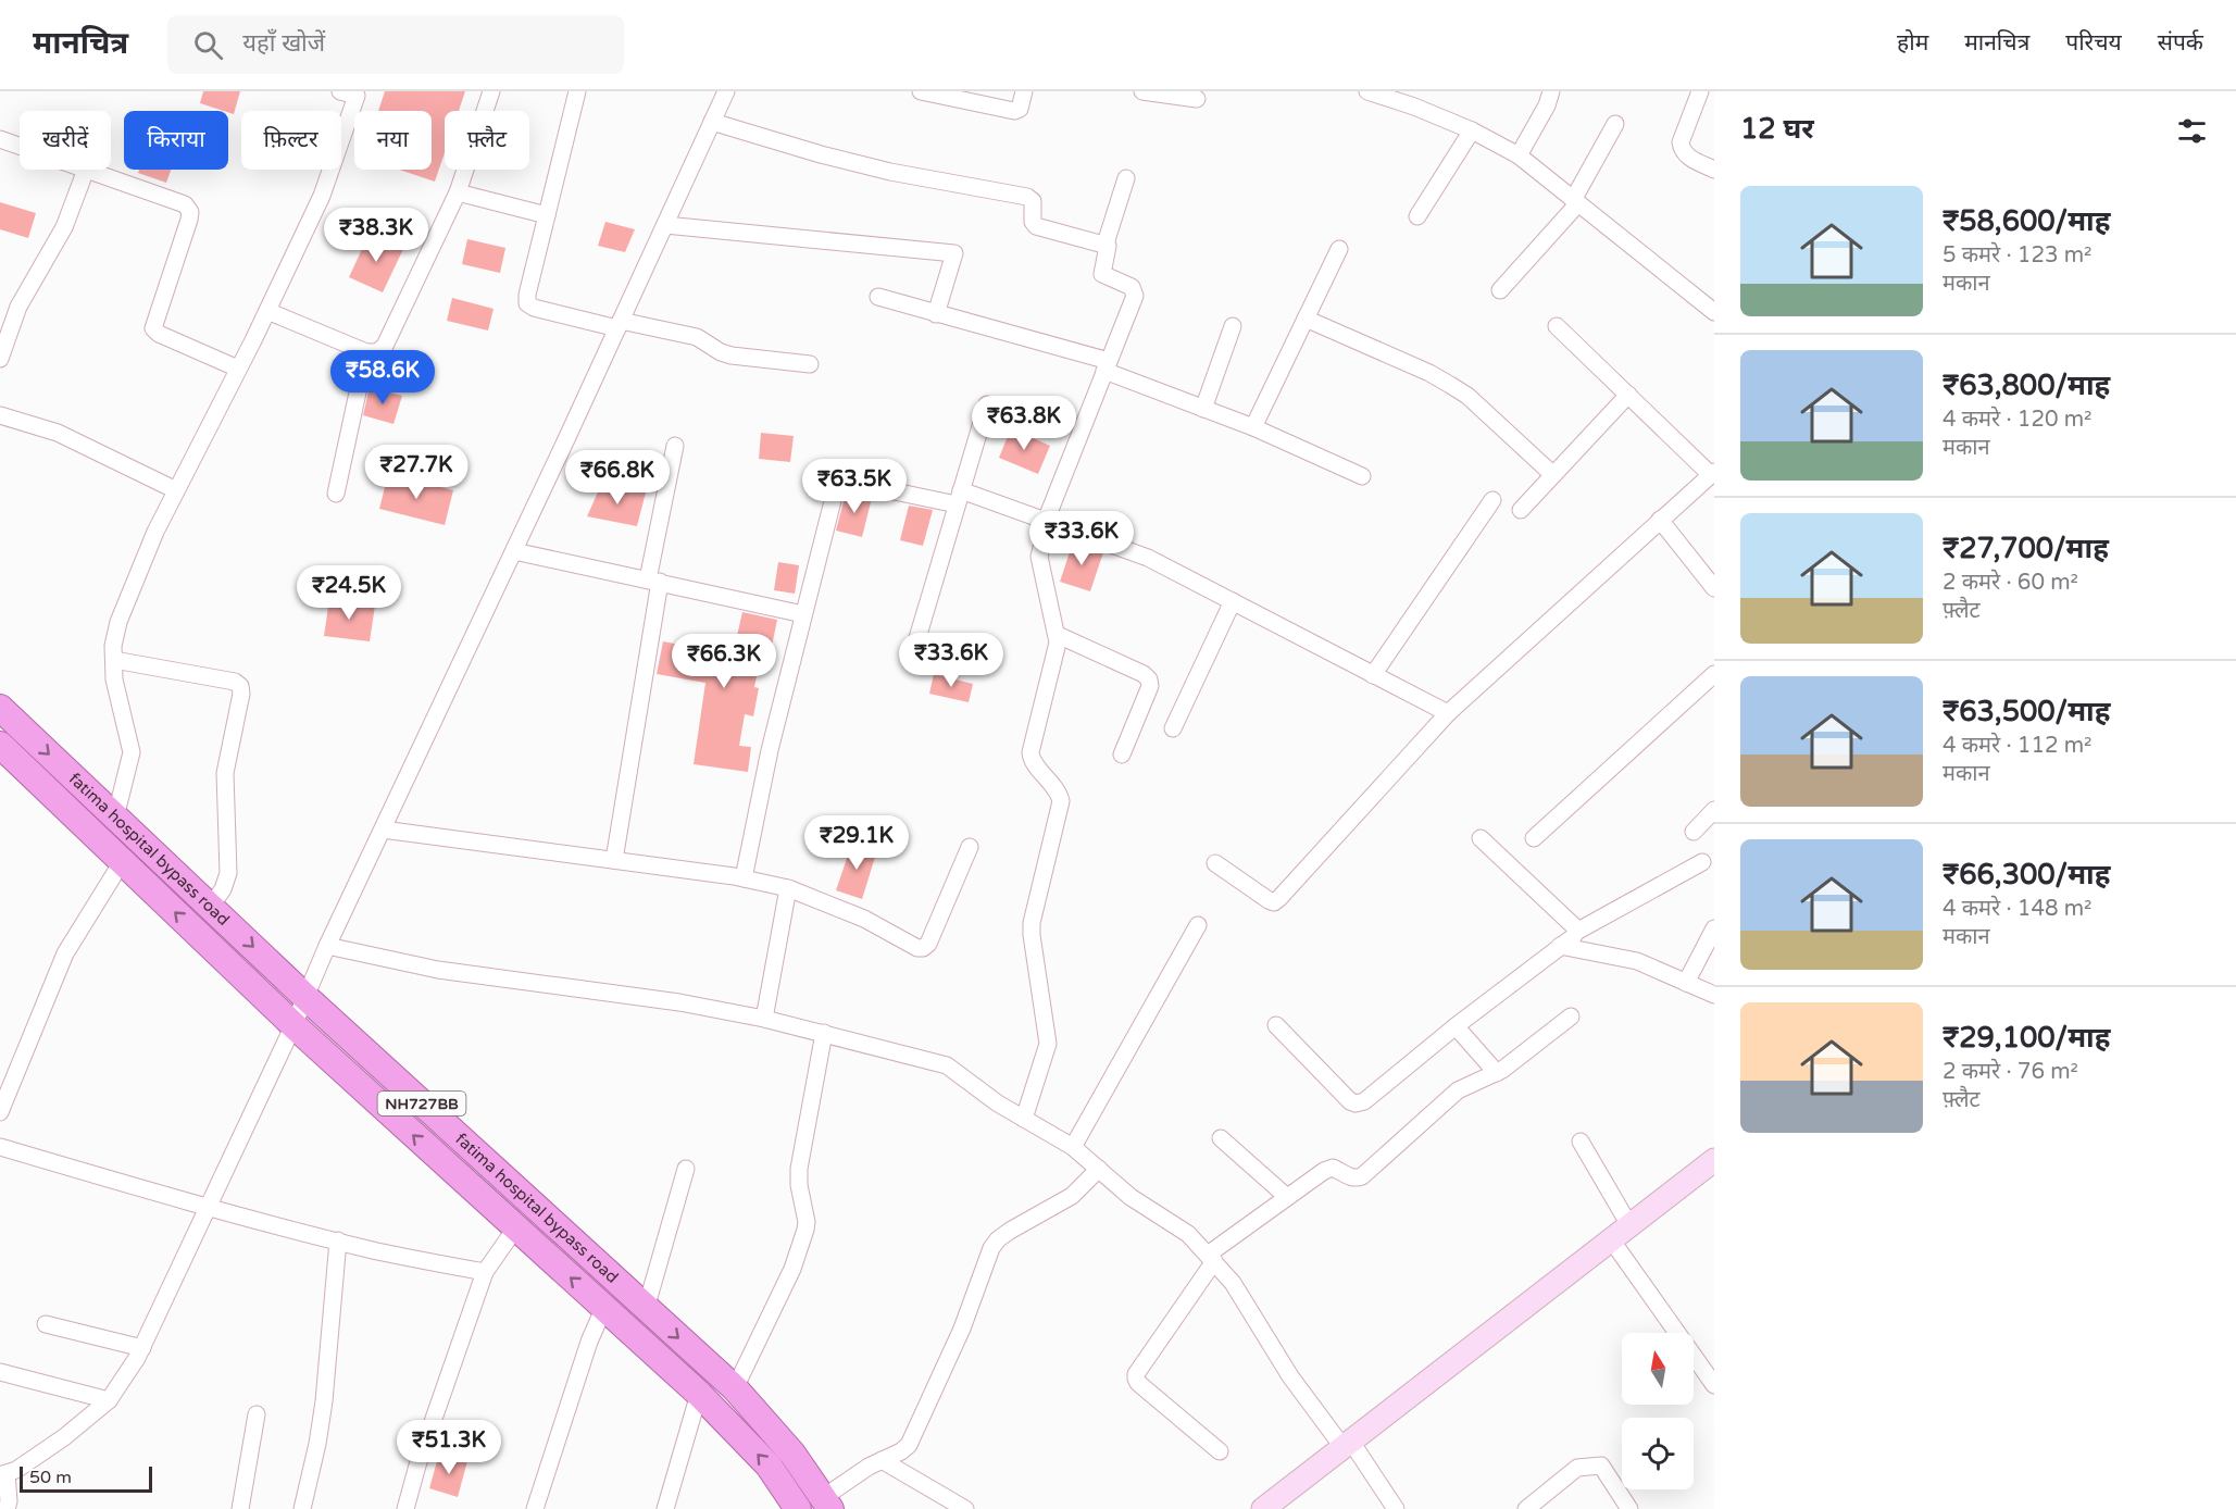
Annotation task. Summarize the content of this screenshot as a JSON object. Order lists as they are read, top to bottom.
{
  "streets": {
    "highway": ["fatima hospital bypass road", "NH727BB"]
  },
  "scale_bar": "50 m",
  "north": "top",
  "page": {
    "header": "मानचित्र",
    "search": "यहाँ खोजें",
    "nav": [
      "होम",
      "मानचित्र",
      "परिचय",
      "संपर्क"
    ],
    "heading": "12 घर",
    "chip": [
      "खरीदें",
      "किराया",
      "फ़िल्टर",
      "नया",
      "फ़्लैट"
    ],
    "list": [
      {
        "name": "₹58,600/माह",
        "note": "5 कमरे · 123 m² · मकान"
      },
      {
        "name": "₹63,800/माह",
        "note": "4 कमरे · 120 m² · मकान"
      },
      {
        "name": "₹27,700/माह",
        "note": "2 कमरे · 60 m² · फ़्लैट"
      },
      {
        "name": "₹63,500/माह",
        "note": "4 कमरे · 112 m² · मकान"
      },
      {
        "name": "₹66,300/माह",
        "note": "4 कमरे · 148 m² · मकान"
      },
      {
        "name": "₹29,100/माह",
        "note": "2 कमरे · 76 m² · फ़्लैट"
      }
    ],
    "price": [
      "₹38.3K",
      "₹58.6K",
      "₹63.8K",
      "₹27.7K",
      "₹66.8K",
      "₹63.5K",
      "₹33.6K",
      "₹24.5K",
      "₹33.6K",
      "₹66.3K",
      "₹29.1K",
      "₹51.3K"
    ],
    "scale": "50 m"
  }
}
